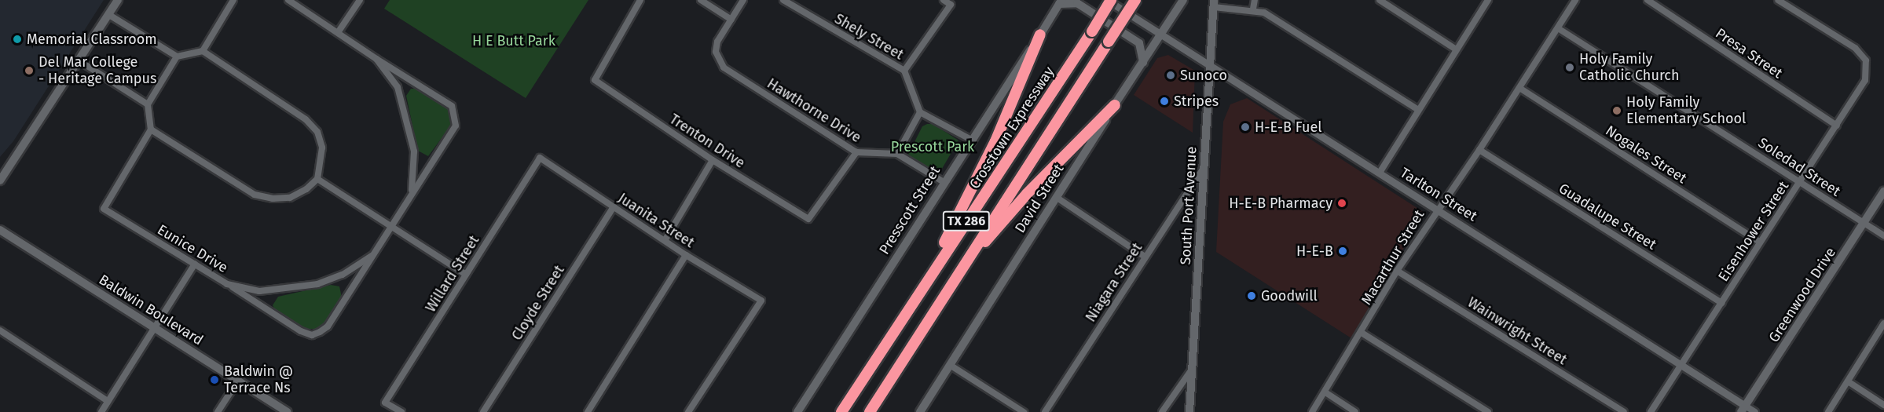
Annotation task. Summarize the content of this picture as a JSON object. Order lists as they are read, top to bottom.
{
  "streets": {
    "highway": ["Crosstown Expressway", "TX 286"],
    "main road": [
      "David Street",
      "South Port Avenue",
      "Presscott Street",
      "Greenwood Drive",
      "Baldwin Boulevard"
    ],
    "street": [
      "Shely Street",
      "Presa Street",
      "Hawthorne Drive",
      "Trenton Drive",
      "Nogales Street",
      "Soledad Street",
      "Tarlton Street",
      "Guadalupe Street",
      "Juanita Street",
      "Eisenhower Street",
      "Eunice Drive",
      "Macarthur Street",
      "Willard Street",
      "Niagara Street",
      "Cloyde Street",
      "Wainwright Street"
    ]
  },
  "crossings": [
    ["Presa Street", "Eisenhower Street"],
    ["Hawthorne Drive", "Trenton Drive"],
    ["Hawthorne Drive", "Presscott Street"],
    ["Nogales Street", "Eisenhower Street"],
    ["Nogales Street", "Macarthur Street"],
    ["Soledad Street", "Eisenhower Street"],
    ["Soledad Street", "Macarthur Street"],
    ["Soledad Street", "Greenwood Drive"],
    ["Tarlton Street", "David Street"],
    ["Tarlton Street", "South Port Avenue"],
    ["Tarlton Street", "Eisenhower Street"],
    ["Tarlton Street", "Macarthur Street"],
    ["Tarlton Street", "Greenwood Drive"],
    ["South Port Avenue", "Niagara Street"],
    ["Guadalupe Street", "Eisenhower Street"],
    ["Guadalupe Street", "Macarthur Street"],
    ["Juanita Street", "Willard Street"],
    ["Juanita Street", "Cloyde Street"],
    ["Macarthur Street", "Wainwright Street"]
  ],
  "parks": ["H E Butt Park", "Prescott Park"],
  "places": [
    "Memorial Classroom",
    "Holy Family Catholic Church",
    "Del Mar College - Heritage Campus",
    "Sunoco",
    "Stripes",
    "Holy Family Elementary School",
    "H-E-B Fuel",
    "H-E-B Pharmacy",
    "H-E-B",
    "Goodwill",
    "Baldwin @ Terrace Ns"
  ]
}
